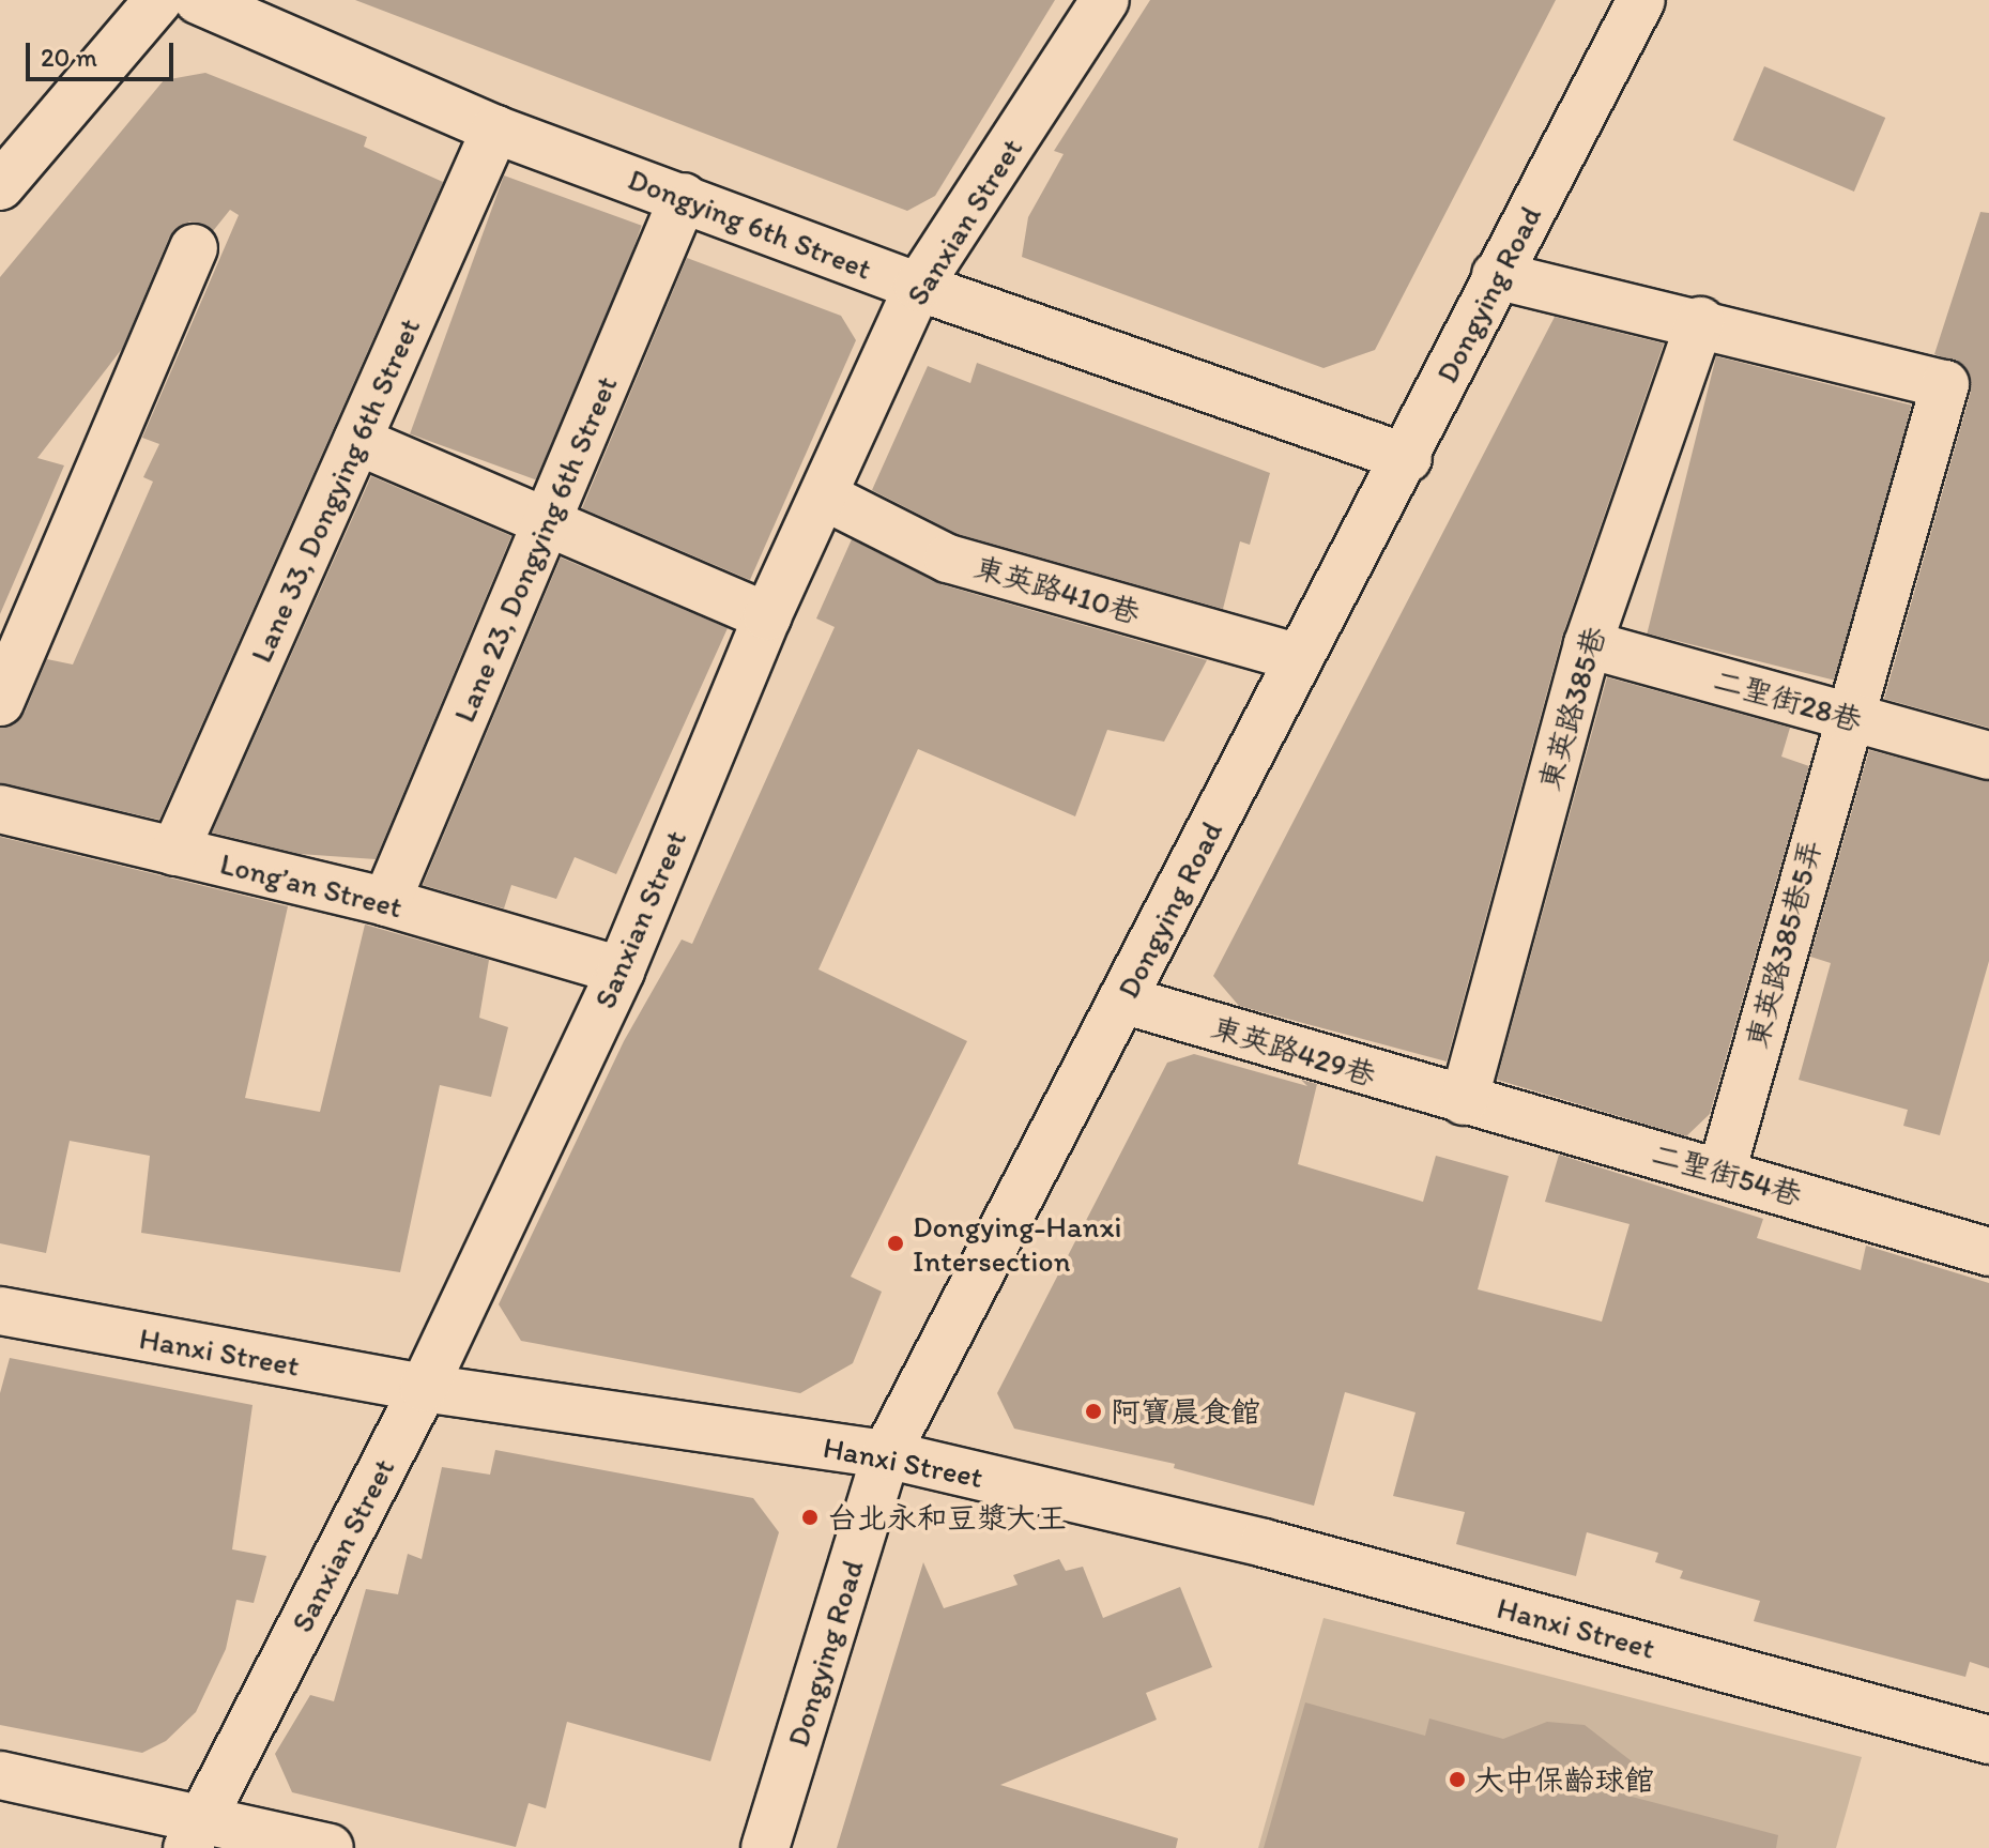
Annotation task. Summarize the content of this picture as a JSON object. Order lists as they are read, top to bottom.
{
  "streets": {
    "street": [
      "Sanxian Street",
      "Dongying 6th Street",
      "Dongying Road",
      "Lane 33, Dongying 6th Street",
      "Lane 23, Dongying 6th Street",
      "東英路410巷",
      "二聖街28巷",
      "東英路385巷",
      "Long’an Street",
      "東英路385巷5弄",
      "東英路429巷",
      "二聖街54巷",
      "Hanxi Street"
    ]
  },
  "crossings": [
    ["Sanxian Street", "Dongying 6th Street"],
    ["Sanxian Street", "東英路410巷"],
    ["Sanxian Street", "Long’an Street"],
    ["Sanxian Street", "Hanxi Street"],
    ["Dongying 6th Street", "Dongying Road"],
    ["Dongying 6th Street", "Lane 33, Dongying 6th Street"],
    ["Dongying 6th Street", "Lane 23, Dongying 6th Street"],
    ["Dongying Road", "東英路410巷"],
    ["Dongying Road", "東英路429巷"],
    ["Dongying Road", "Hanxi Street"],
    ["Lane 33, Dongying 6th Street", "Long’an Street"],
    ["Lane 23, Dongying 6th Street", "Long’an Street"],
    ["二聖街28巷", "東英路385巷"],
    ["二聖街28巷", "東英路385巷5弄"],
    ["東英路385巷", "東英路429巷"],
    ["東英路385巷", "二聖街54巷"],
    ["東英路385巷5弄", "二聖街54巷"],
    ["東英路429巷", "二聖街54巷"]
  ],
  "places": [
    "Dongying-Hanxi Intersection",
    "阿寶晨食館",
    "台北永和豆漿大王",
    "大中保齡球館"
  ],
  "scale_bar": "20 m"
}
